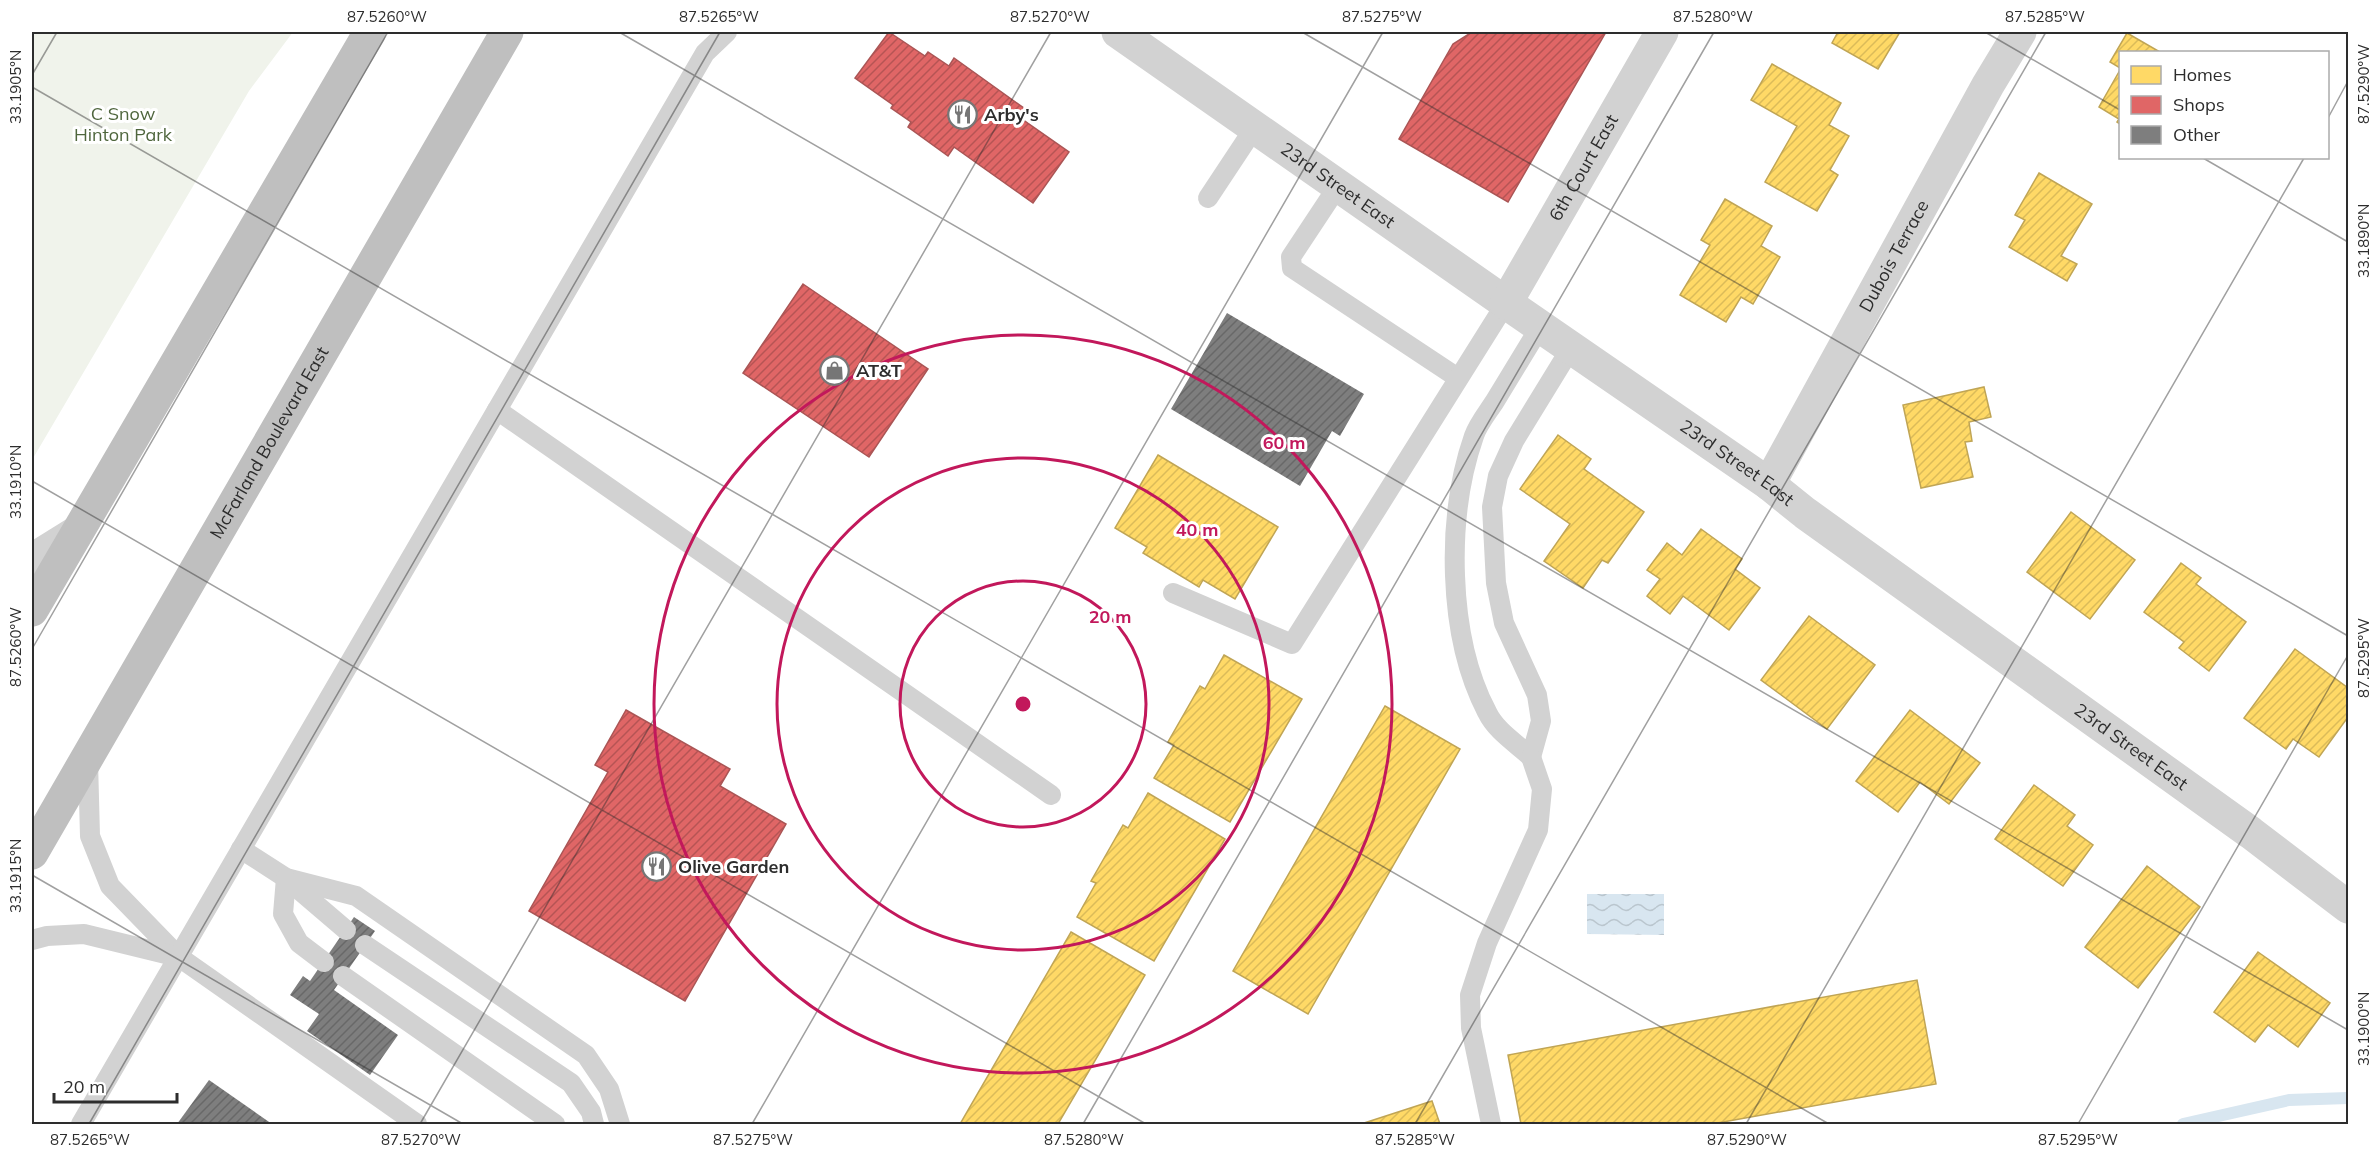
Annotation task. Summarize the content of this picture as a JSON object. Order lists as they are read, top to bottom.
{
  "streets": {
    "highway": ["McFarland Boulevard East"],
    "street": ["6th Court East", "23rd Street East", "Dubois Terrace"]
  },
  "crossings": [
    ["6th Court East", "23rd Street East"],
    ["23rd Street East", "Dubois Terrace"]
  ],
  "parks": ["C Snow Hinton Park"],
  "places": {
    "restaurant": ["Arby's", "Olive Garden"],
    "shop": ["AT&T"]
  },
  "legend": ["Homes", "Shops", "Other"],
  "scale_bar": "20 m",
  "coordinates": [
    "87.5260°W",
    "87.5265°W",
    "87.5270°W",
    "87.5275°W",
    "87.5280°W",
    "87.5285°W",
    "87.5290°W",
    "33.1905°N",
    "33.1890°N",
    "33.1910°N",
    "87.5295°W",
    "33.1915°N",
    "33.1900°N"
  ],
  "rings": ["60 m", "40 m", "20 m"]
}
